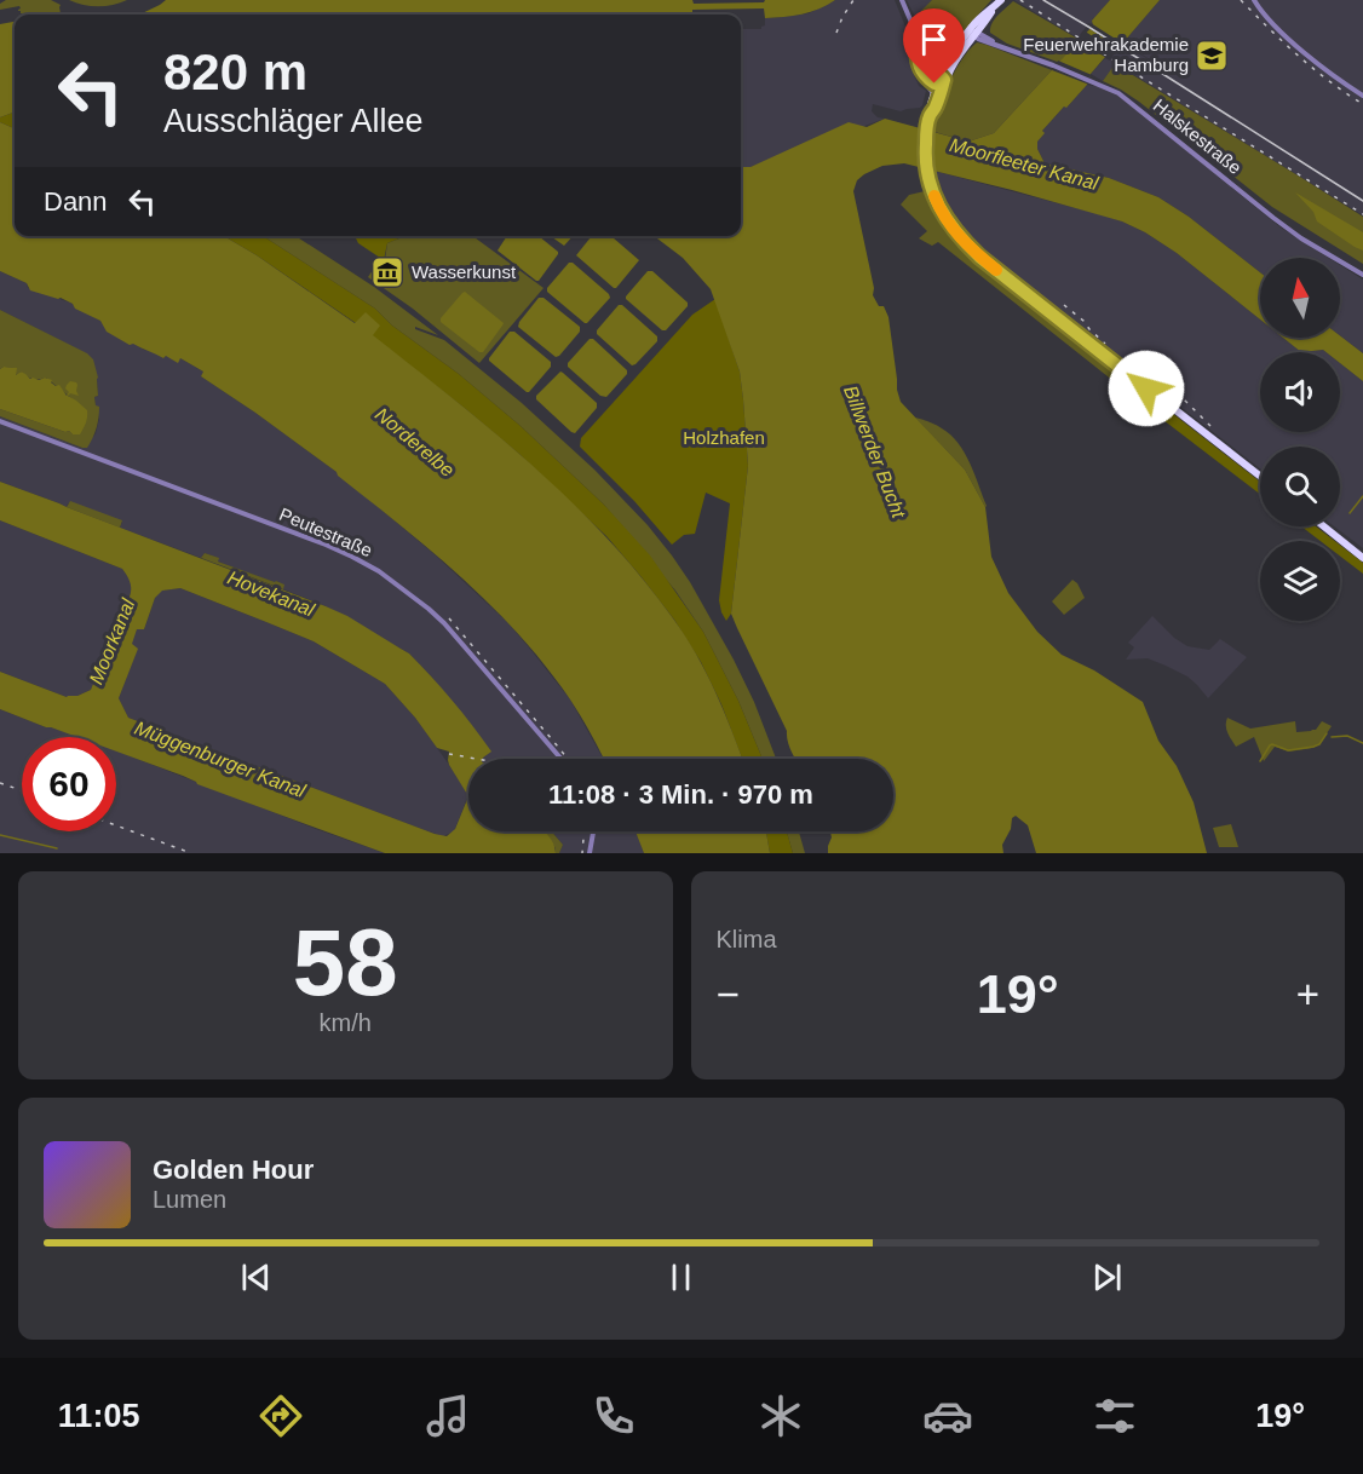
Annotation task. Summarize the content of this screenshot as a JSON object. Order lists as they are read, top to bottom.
{
  "streets": {
    "street": ["Halskestraße", "Peutestraße"]
  },
  "water": [
    "Moorfleeter Kanal",
    "Norderelbe",
    "Billwerder Bucht",
    "Hovekanal",
    "Moorkanal",
    "Müggenburger Kanal"
  ],
  "parks": ["Holzhafen"],
  "places": {
    "school or university": ["Feuerwehrakademie Hamburg"],
    "museum": ["Wasserkunst"]
  },
  "north": "top",
  "page": {
    "turn": ["820 m", "Ausschläger Allee"],
    "then": "Dann",
    "limit": "60",
    "trip": "11:08 · 3 Min. · 970 m",
    "tile": [
      ["58", "km/h"],
      "Klima"
    ],
    "heat": ["−", "19°", "+"],
    "song": ["Golden Hour", "Lumen"],
    "tabs": ["11:05", "19°"]
  }
}
